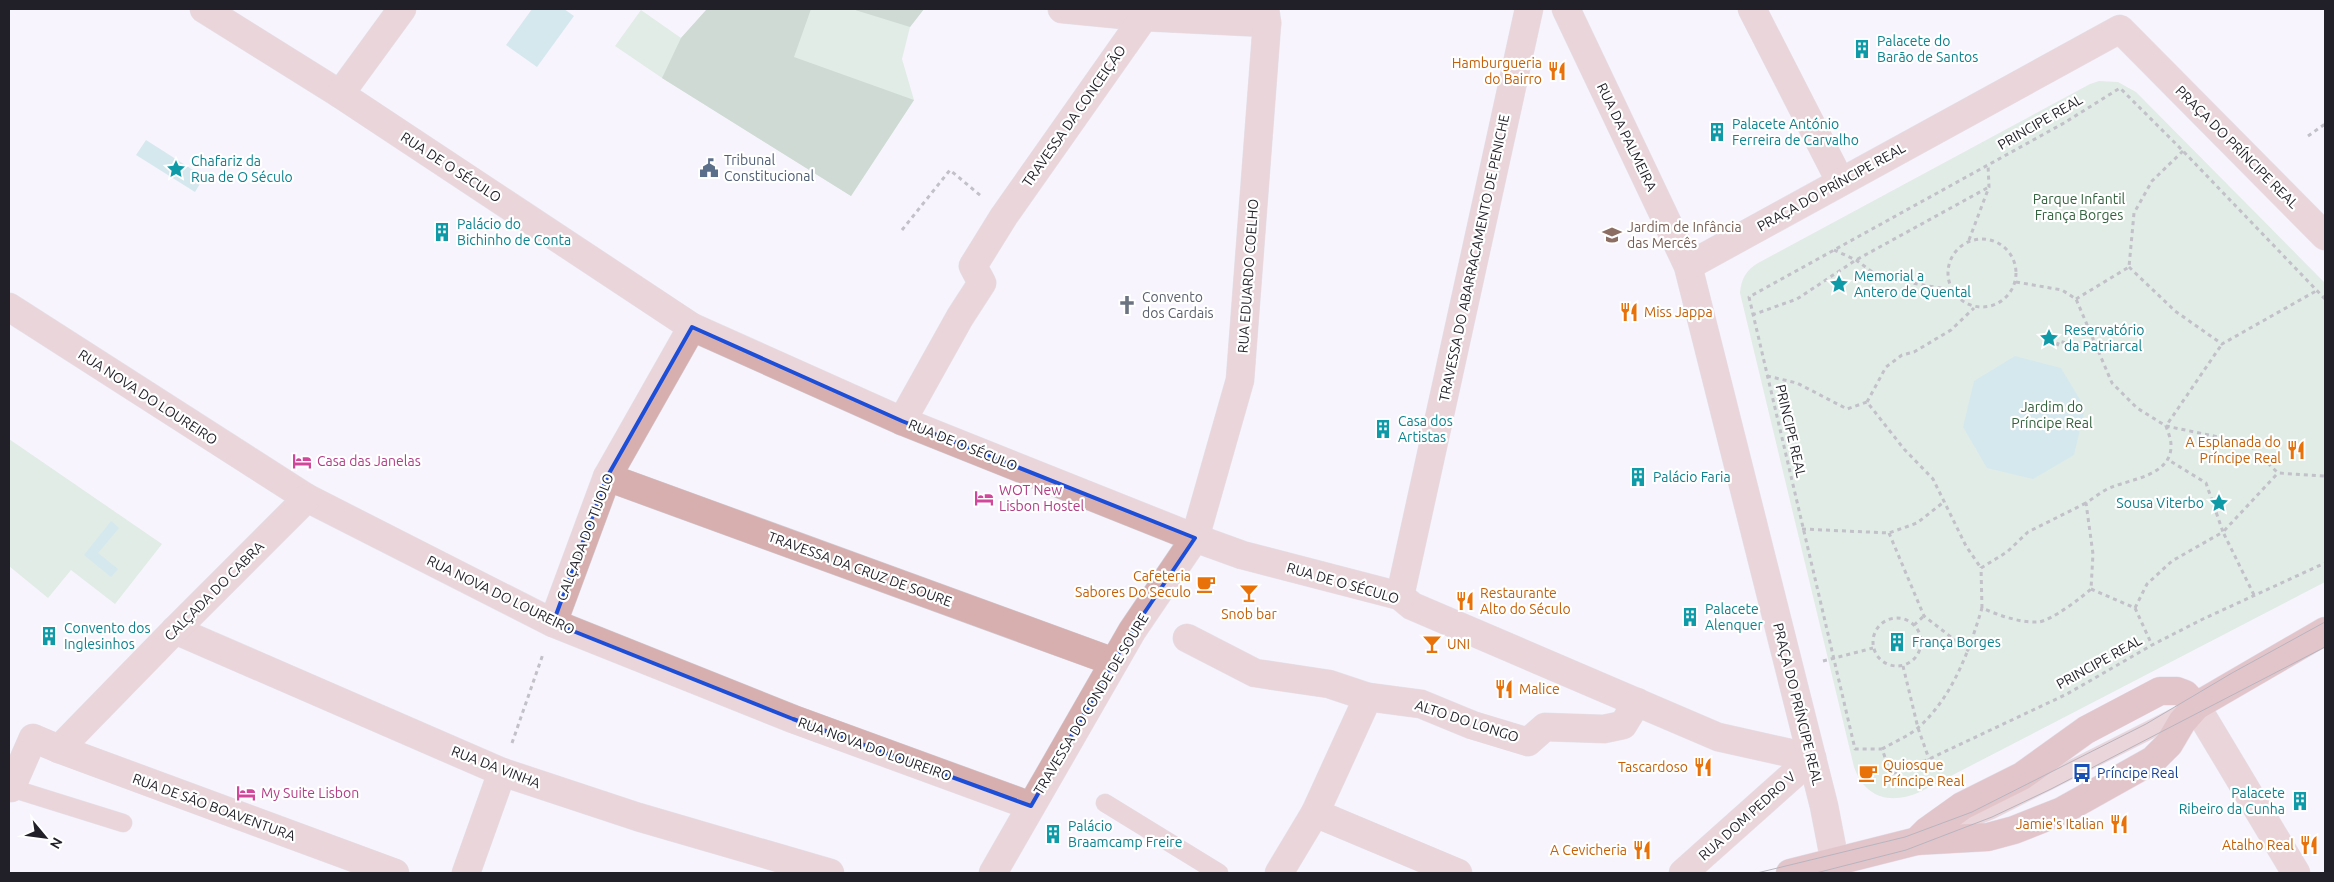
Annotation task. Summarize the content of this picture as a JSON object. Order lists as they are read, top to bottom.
{
  "streets": {
    "street": [
      "TRAVESSA DA CONCEIÇÃO",
      "RUA DA PALMEIRA",
      "PRAÇA DO PRÍNCIPE REAL",
      "RUA DE O SÉCULO",
      "TRAVESSA DO ABARRACAMENTO DE PENICHE",
      "RUA EDUARDO COELHO",
      "RUA NOVA DO LOUREIRO",
      "CALÇADA DO TIJOLO",
      "TRAVESSA DA CRUZ DE SOURE",
      "CALÇADA DO CABRA",
      "TRAVESSA DO CONDE DE SOURE",
      "ALTO DO LONGO",
      "RUA DA VINHA",
      "RUA DE SÃO BOAVENTURA",
      "RUA DOM PEDRO V"
    ],
    "path": ["PRINCIPE REAL"]
  },
  "crossings": [
    ["TRAVESSA DA CONCEIÇÃO", "RUA DE O SÉCULO"],
    ["RUA DA PALMEIRA", "PRAÇA DO PRÍNCIPE REAL"],
    ["PRAÇA DO PRÍNCIPE REAL", "RUA DE O SÉCULO"],
    ["PRAÇA DO PRÍNCIPE REAL", "RUA DOM PEDRO V"],
    ["RUA DE O SÉCULO", "TRAVESSA DO ABARRACAMENTO DE PENICHE"],
    ["RUA DE O SÉCULO", "RUA EDUARDO COELHO"],
    ["RUA DE O SÉCULO", "CALÇADA DO TIJOLO"],
    ["RUA DE O SÉCULO", "TRAVESSA DO CONDE DE SOURE"],
    ["RUA DE O SÉCULO", "ALTO DO LONGO"],
    ["RUA DE O SÉCULO", "RUA DOM PEDRO V"],
    ["RUA EDUARDO COELHO", "TRAVESSA DO CONDE DE SOURE"],
    ["RUA NOVA DO LOUREIRO", "CALÇADA DO TIJOLO"],
    ["RUA NOVA DO LOUREIRO", "CALÇADA DO CABRA"],
    ["RUA NOVA DO LOUREIRO", "TRAVESSA DO CONDE DE SOURE"],
    ["CALÇADA DO TIJOLO", "TRAVESSA DA CRUZ DE SOURE"],
    ["TRAVESSA DA CRUZ DE SOURE", "TRAVESSA DO CONDE DE SOURE"],
    ["CALÇADA DO CABRA", "RUA DA VINHA"],
    ["CALÇADA DO CABRA", "RUA DE SÃO BOAVENTURA"]
  ],
  "parks": ["Parque Infantil França Borges", "Jardim do Príncipe Real"],
  "places": {
    "building": [
      "Palacete do Barão de Santos",
      "Palacete António Ferreira de Carvalho",
      "Palácio do Bichinho de Conta",
      "Casa dos Artistas",
      "Palácio Faria",
      "Palacete Alenquer",
      "Convento dos Inglesinhos",
      "França Borges",
      "Palacete Ribeiro da Cunha",
      "Palácio Braamcamp Freire"
    ],
    "restaurant": [
      "Hamburgueria do Bairro",
      "Miss Jappa",
      "A Esplanada do Príncipe Real",
      "Restaurante Alto do Século",
      "Malice",
      "Tascardoso",
      "Jamie's Italian",
      "Atalho Real",
      "A Cevicheria"
    ],
    "public building": ["Tribunal Constitucional"],
    "place": [
      "Chafariz da Rua de O Século",
      "Memorial a Antero de Quental",
      "Reservatório da Patriarcal",
      "Sousa Viterbo"
    ],
    "school or university": ["Jardim de Infância das Mercês"],
    "church": ["Convento dos Cardais"],
    "hotel": ["Casa das Janelas", "WOT New Lisbon Hostel", "My Suite Lisbon"],
    "cafe": ["Cafeteria Sabores Do Seculo", "Quiosque Príncipe Real"],
    "bar": ["Snob bar", "UNI"],
    "bus stop": ["Príncipe Real"]
  },
  "north": "bottom right"
}
